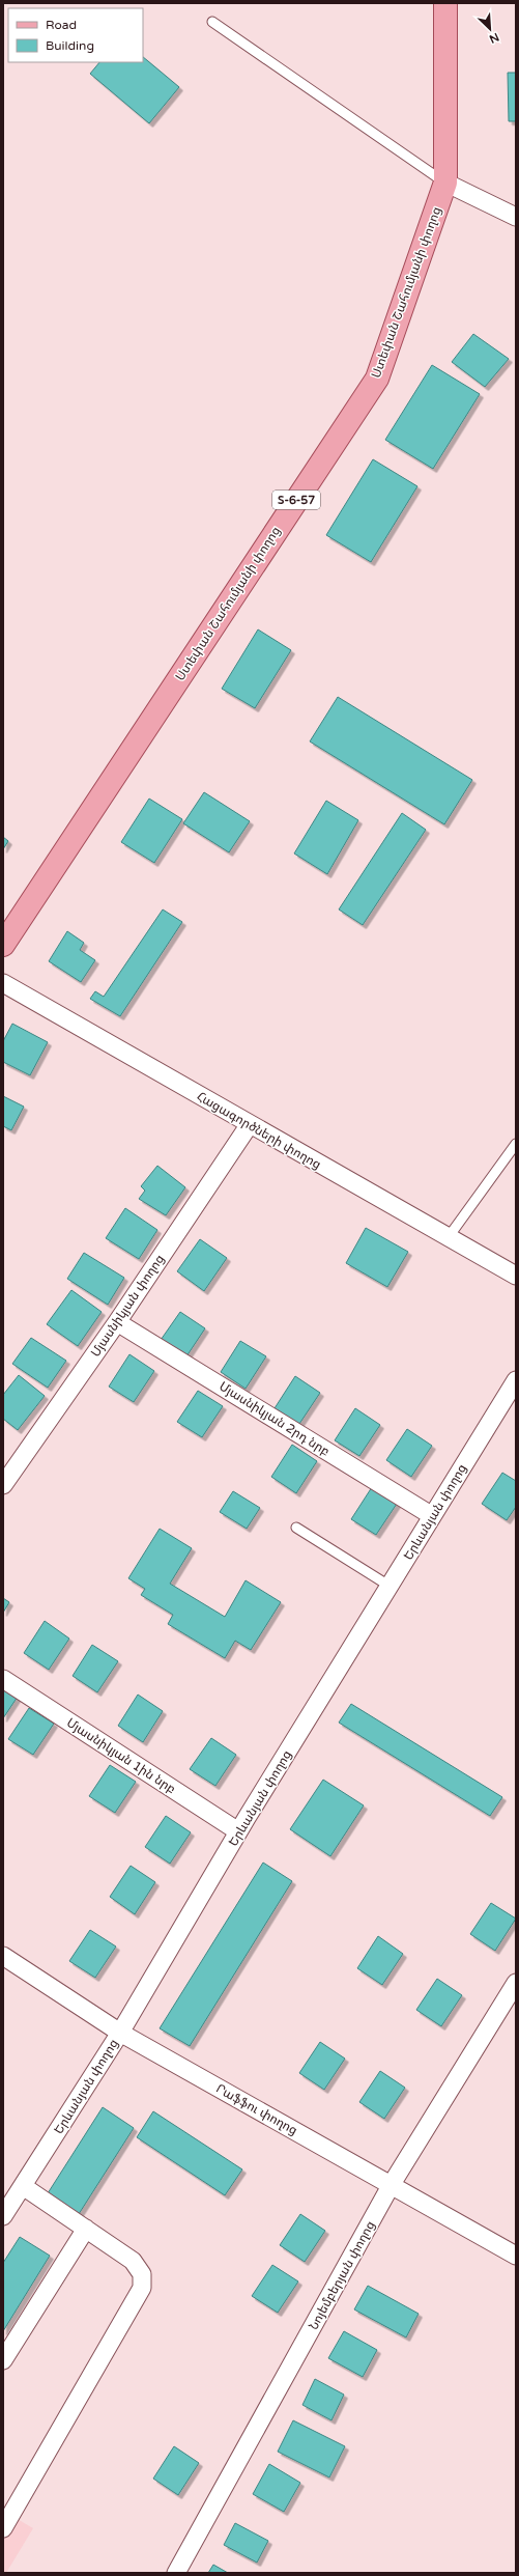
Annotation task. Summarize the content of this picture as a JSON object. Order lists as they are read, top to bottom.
{
  "streets": {
    "main road": ["Ստեփան Շահումյանի փողոց", "Տ-6-57"],
    "street": [
      "Հացագործների փողոց",
      "Մյասնիկյան փողոց",
      "Մյասնիկյան 2րդ նրբ",
      "Երևանյան փողոց",
      "Մյասնիկյան 1ին նրբ",
      "Րաֆֆու փողոց",
      "Նոյեմբերյան փողոց"
    ]
  },
  "crossings": [
    ["Հացագործների փողոց", "Մյասնիկյան փողոց"],
    ["Մյասնիկյան փողոց", "Մյասնիկյան 2րդ նրբ"],
    ["Մյասնիկյան 2րդ նրբ", "Երևանյան փողոց"],
    ["Երևանյան փողոց", "Մյասնիկյան 1ին նրբ"],
    ["Երևանյան փողոց", "Րաֆֆու փողոց"],
    ["Րաֆֆու փողոց", "Նոյեմբերյան փողոց"]
  ],
  "legend": ["Road", "Building"],
  "north": "bottom right"
}
